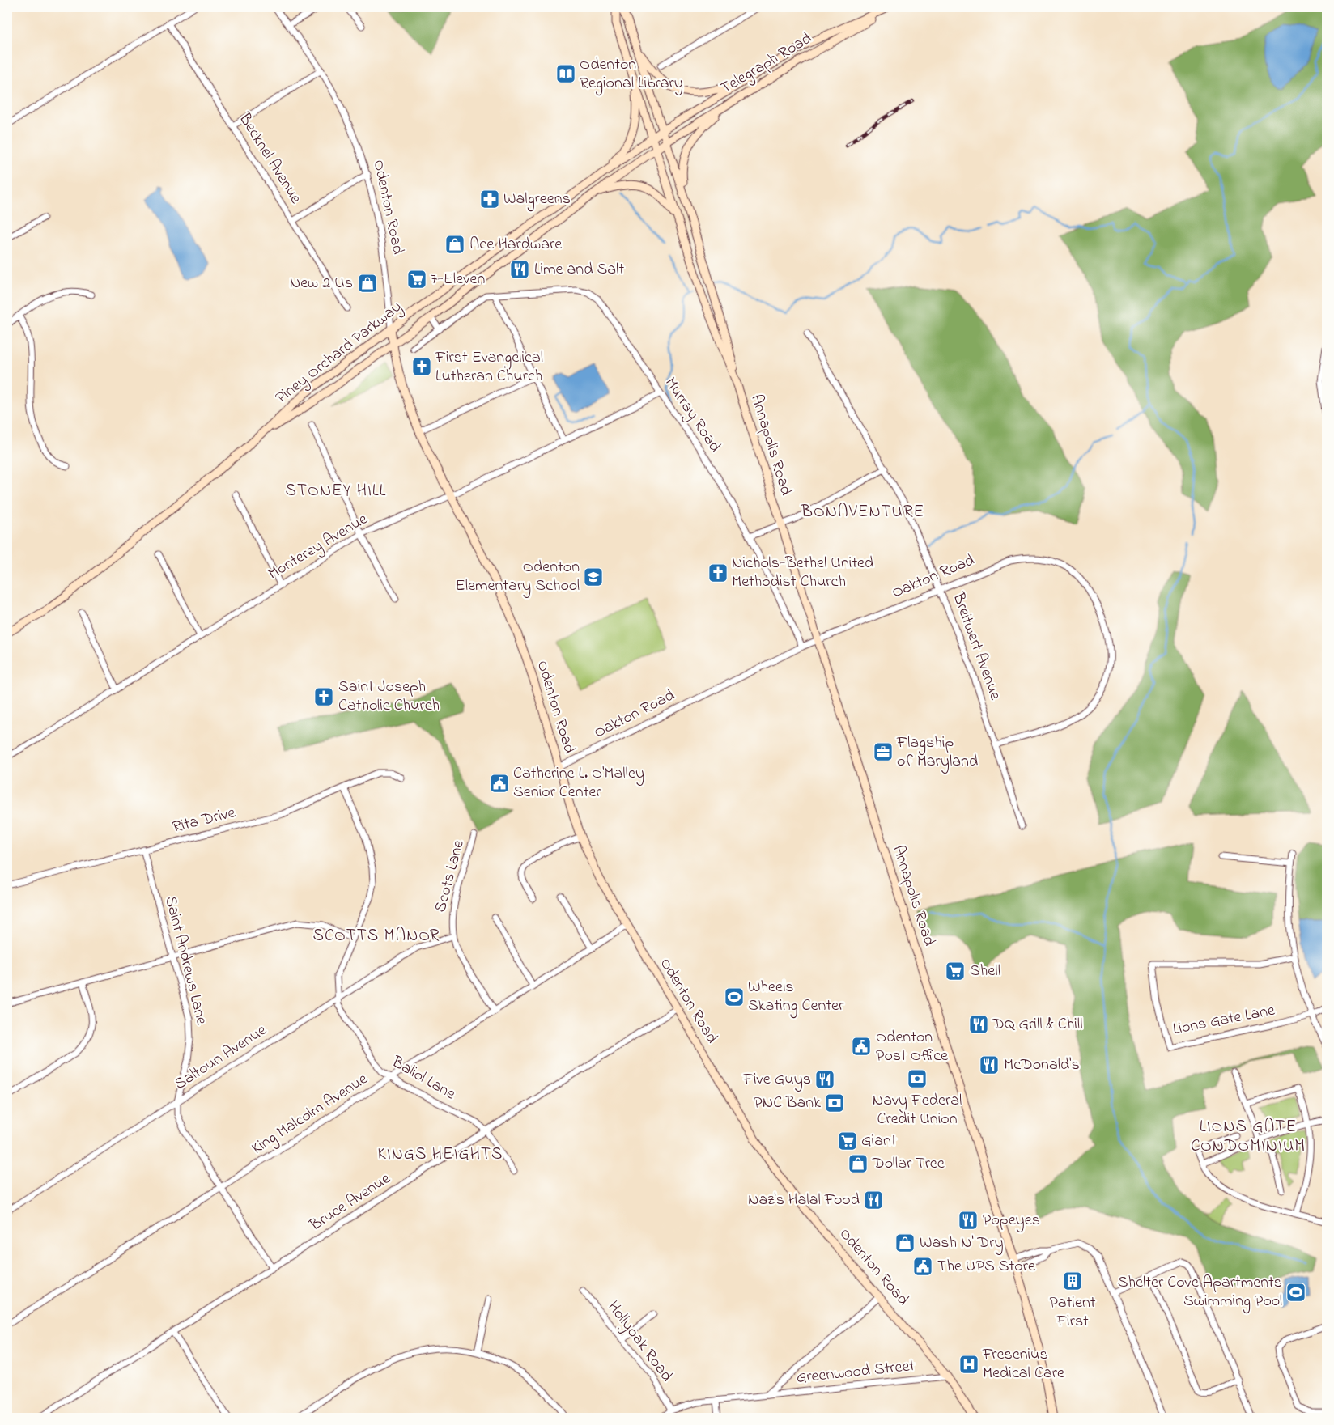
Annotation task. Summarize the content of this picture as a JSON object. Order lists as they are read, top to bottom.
{
  "streets": {
    "main road": [
      "Telegraph Road",
      "Odenton Road",
      "Piney Orchard Parkway",
      "Annapolis Road"
    ],
    "street": [
      "Becknel Avenue",
      "Murray Road",
      "Monterey Avenue",
      "Oakton Road",
      "Breitwert Avenue",
      "Rita Drive",
      "Scots Lane",
      "Saint Andrews Lane",
      "Lions Gate Lane",
      "Saltoun Avenue",
      "Baliol Lane",
      "King Malcolm Avenue",
      "Bruce Avenue",
      "Hollyoak Road",
      "Greenwood Street"
    ]
  },
  "crossings": [
    ["Telegraph Road", "Piney Orchard Parkway"],
    ["Telegraph Road", "Annapolis Road"],
    ["Odenton Road", "Piney Orchard Parkway"],
    ["Odenton Road", "Monterey Avenue"],
    ["Odenton Road", "Oakton Road"],
    ["Odenton Road", "King Malcolm Avenue"],
    ["Odenton Road", "Bruce Avenue"],
    ["Odenton Road", "Greenwood Street"],
    ["Piney Orchard Parkway", "Annapolis Road"],
    ["Murray Road", "Monterey Avenue"],
    ["Murray Road", "Oakton Road"],
    ["Annapolis Road", "Oakton Road"],
    ["Oakton Road", "Breitwert Avenue"],
    ["Rita Drive", "Saint Andrews Lane"],
    ["Rita Drive", "Baliol Lane"],
    ["Scots Lane", "Saltoun Avenue"],
    ["Scots Lane", "King Malcolm Avenue"],
    ["Saint Andrews Lane", "Saltoun Avenue"],
    ["Saint Andrews Lane", "King Malcolm Avenue"],
    ["Saint Andrews Lane", "Bruce Avenue"],
    ["Saltoun Avenue", "Baliol Lane"],
    ["Baliol Lane", "King Malcolm Avenue"],
    ["Baliol Lane", "Bruce Avenue"],
    ["Hollyoak Road", "Greenwood Street"]
  ],
  "districts": [
    "STONEY HILL",
    "BONAVENTURE",
    "SCOTTS MANOR",
    "LIONS GATE CONDOMINIUM",
    "KINGS HEIGHTS"
  ],
  "places": {
    "library": ["Odenton Regional Library"],
    "pharmacy": ["Walgreens"],
    "shop": [
      "Ace Hardware",
      "New 2 Us",
      "Dollar Tree",
      "Wash N' Dry"
    ],
    "restaurant": [
      "Lime and Salt",
      "DQ Grill & Chill",
      "McDonald's",
      "Five Guys",
      "Naz's Halal Food",
      "Popeyes"
    ],
    "supermarket": ["7-Eleven", "Shell", "Giant"],
    "church": ["First Evangelical Lutheran Church", "Nichols-Bethel United Methodist Church", "Saint Joseph Catholic Church"],
    "school or university": ["Odenton Elementary School"],
    "office": ["Flagship of Maryland"],
    "public building": ["Catherine L. O'Malley Senior Center", "Odenton Post Office", "The UPS Store"],
    "sports": ["Wheels Skating Center", "Shelter Cove Apartments Swimming Pool"],
    "bank": ["Navy Federal Credit Union", "PNC Bank"],
    "building": ["Patient First"],
    "hospital": ["Fresenius Medical Care"]
  }
}
